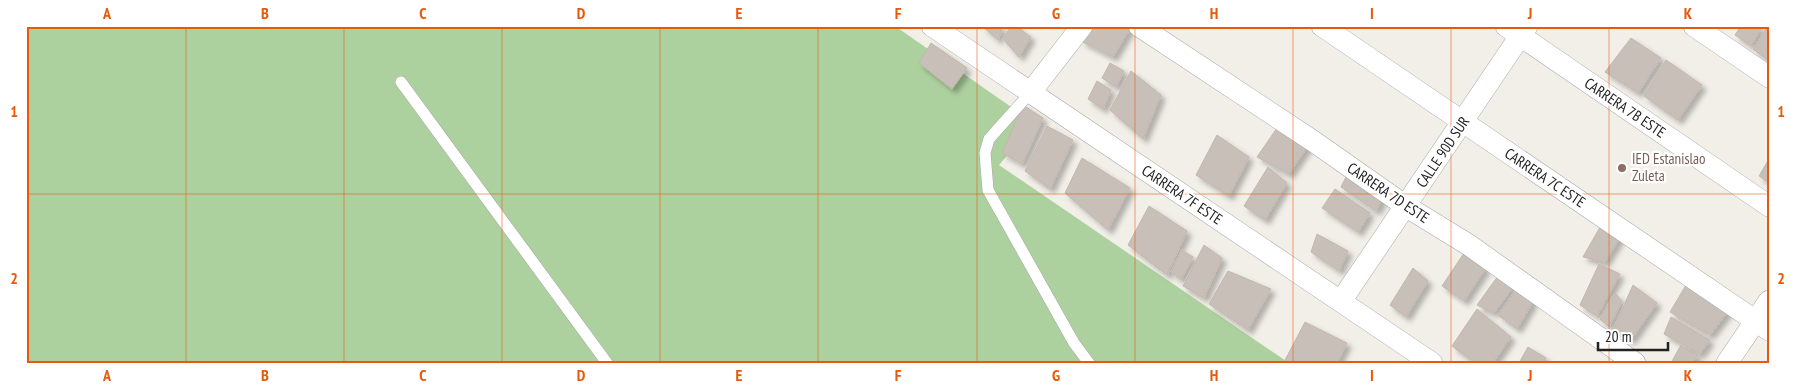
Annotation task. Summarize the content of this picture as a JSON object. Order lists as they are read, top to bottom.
{
  "streets": {
    "street": [
      "CARRERA 7B ESTE",
      "CALLE 90D SUR",
      "CARRERA 7C ESTE",
      "CARRERA 7D ESTE",
      "CARRERA 7F ESTE"
    ]
  },
  "crossings": [
    ["CARRERA 7B ESTE", "CALLE 90D SUR"],
    ["CALLE 90D SUR", "CARRERA 7C ESTE"],
    ["CALLE 90D SUR", "CARRERA 7D ESTE"],
    ["CALLE 90D SUR", "CARRERA 7F ESTE"]
  ],
  "places": ["IED Estanislao Zuleta"],
  "scale_bar": "20 m",
  "grid": {
    "columns": [
      "A",
      "B",
      "C",
      "D",
      "E",
      "F",
      "G",
      "H",
      "I",
      "J",
      "K"
    ],
    "rows": ["1", "2"]
  }
}
